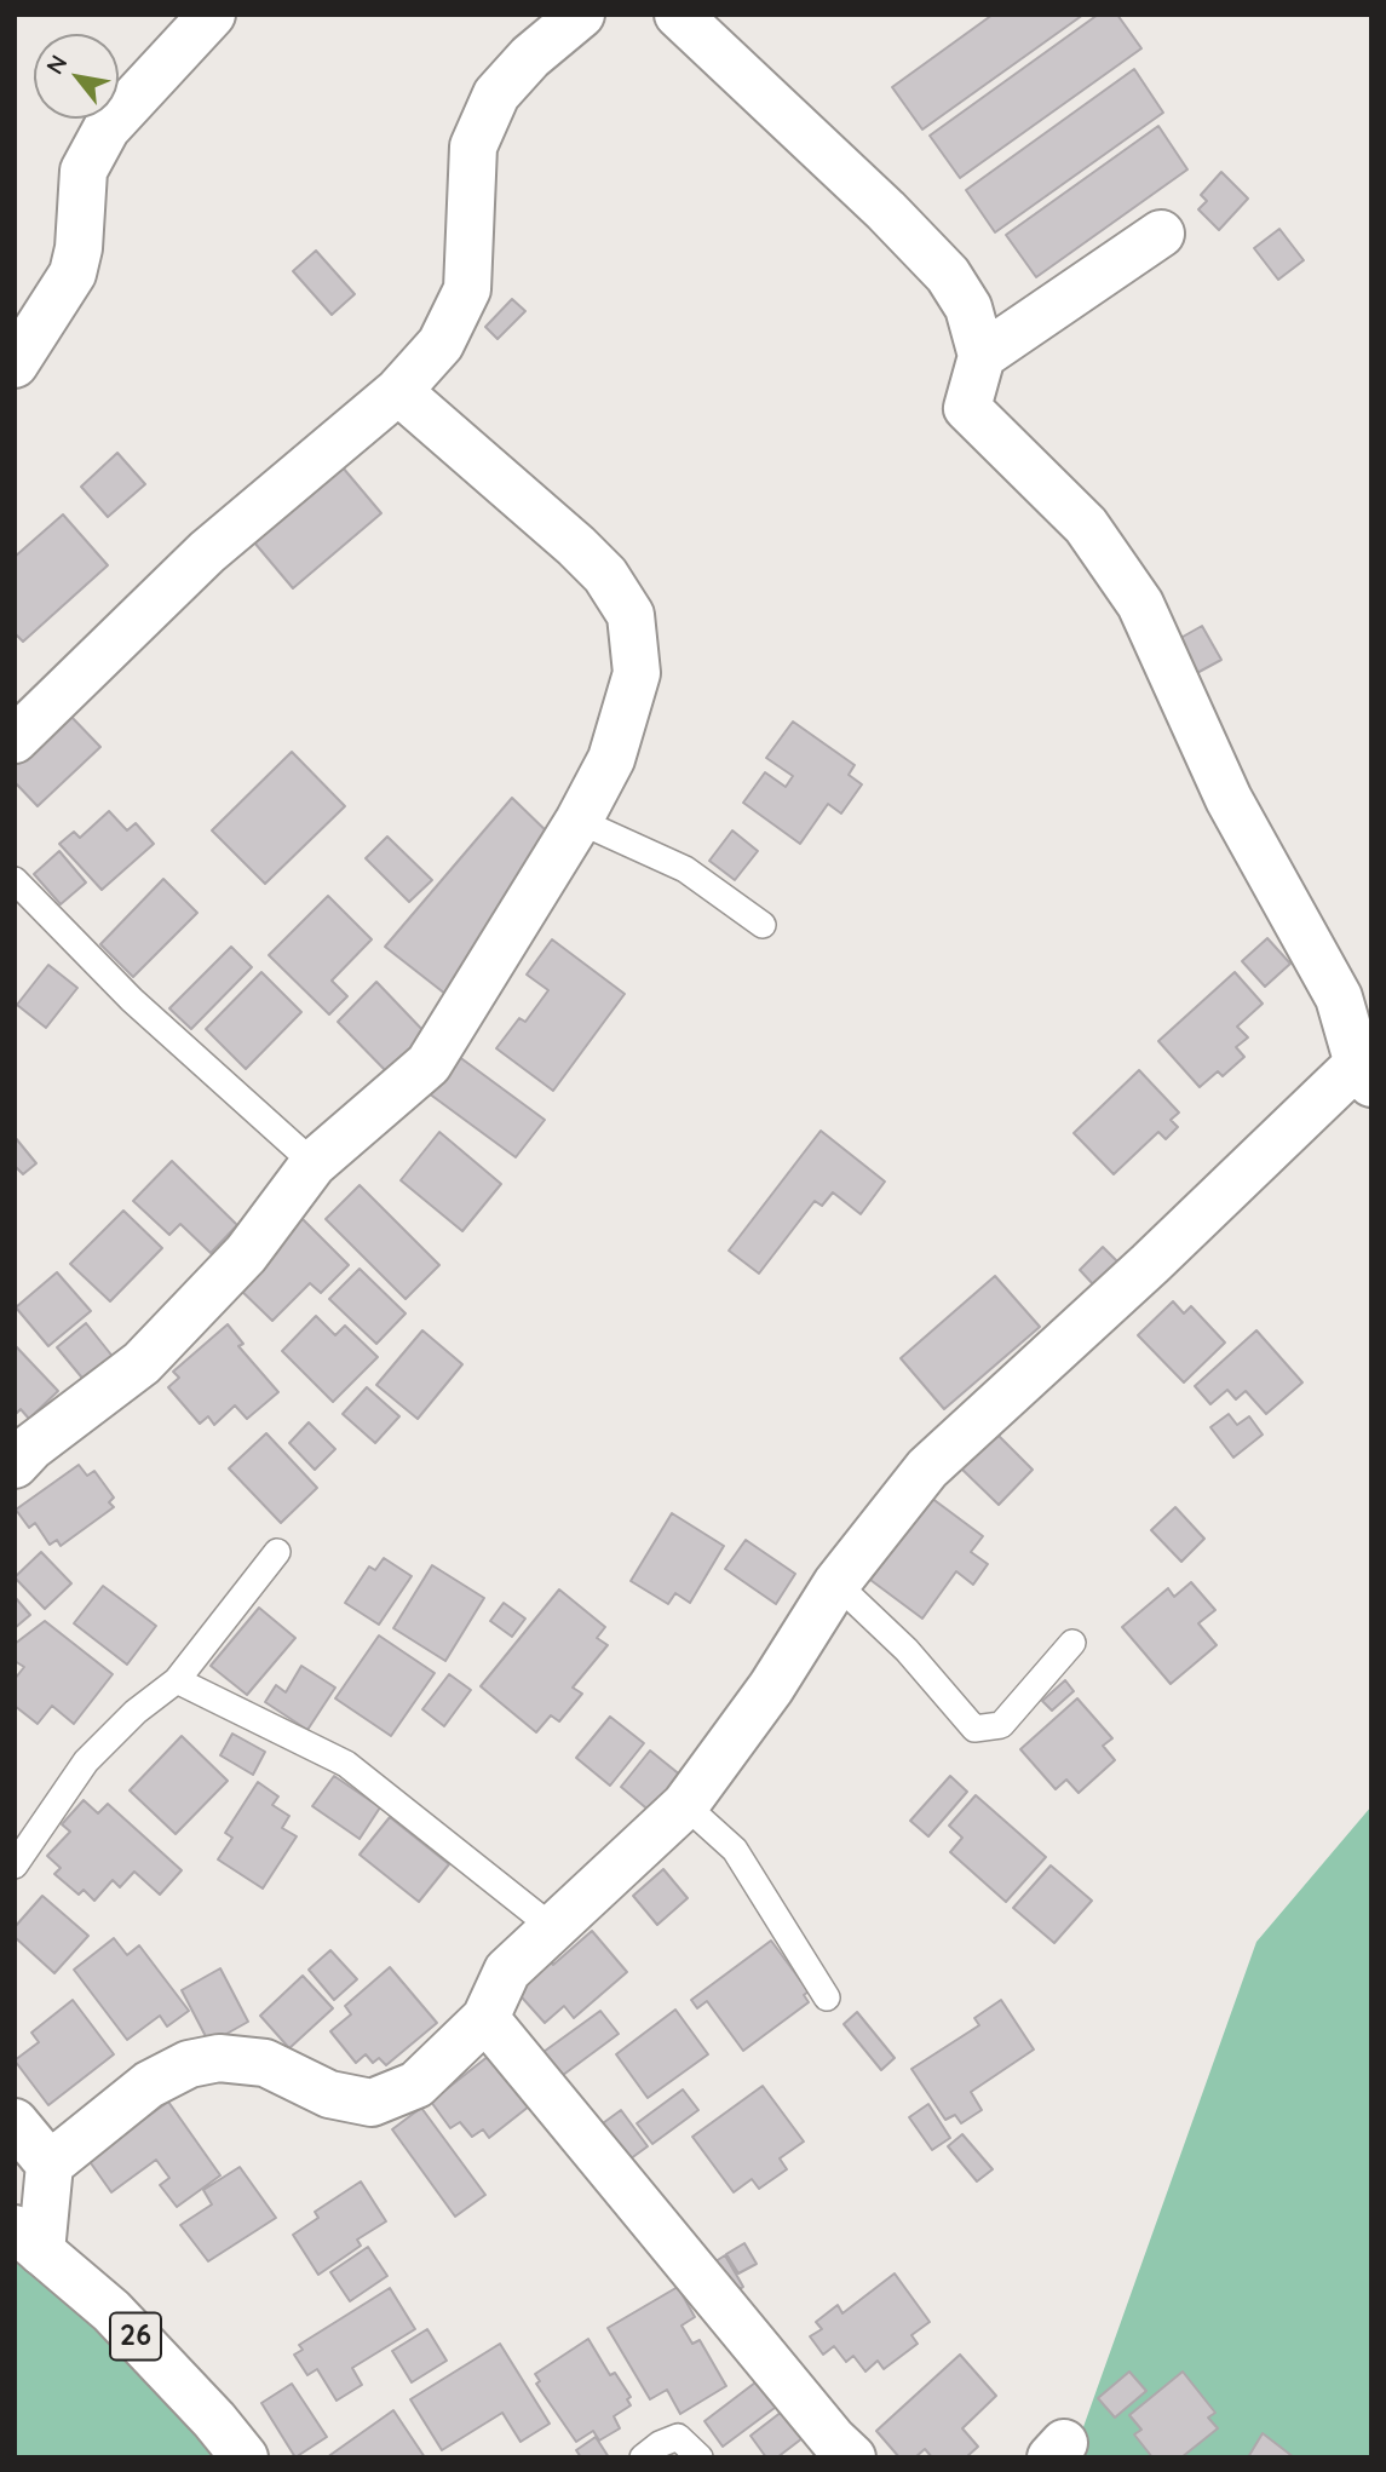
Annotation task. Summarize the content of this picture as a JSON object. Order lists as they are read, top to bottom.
{
  "streets": {
    "street": ["26"]
  },
  "north": "top left"
}
